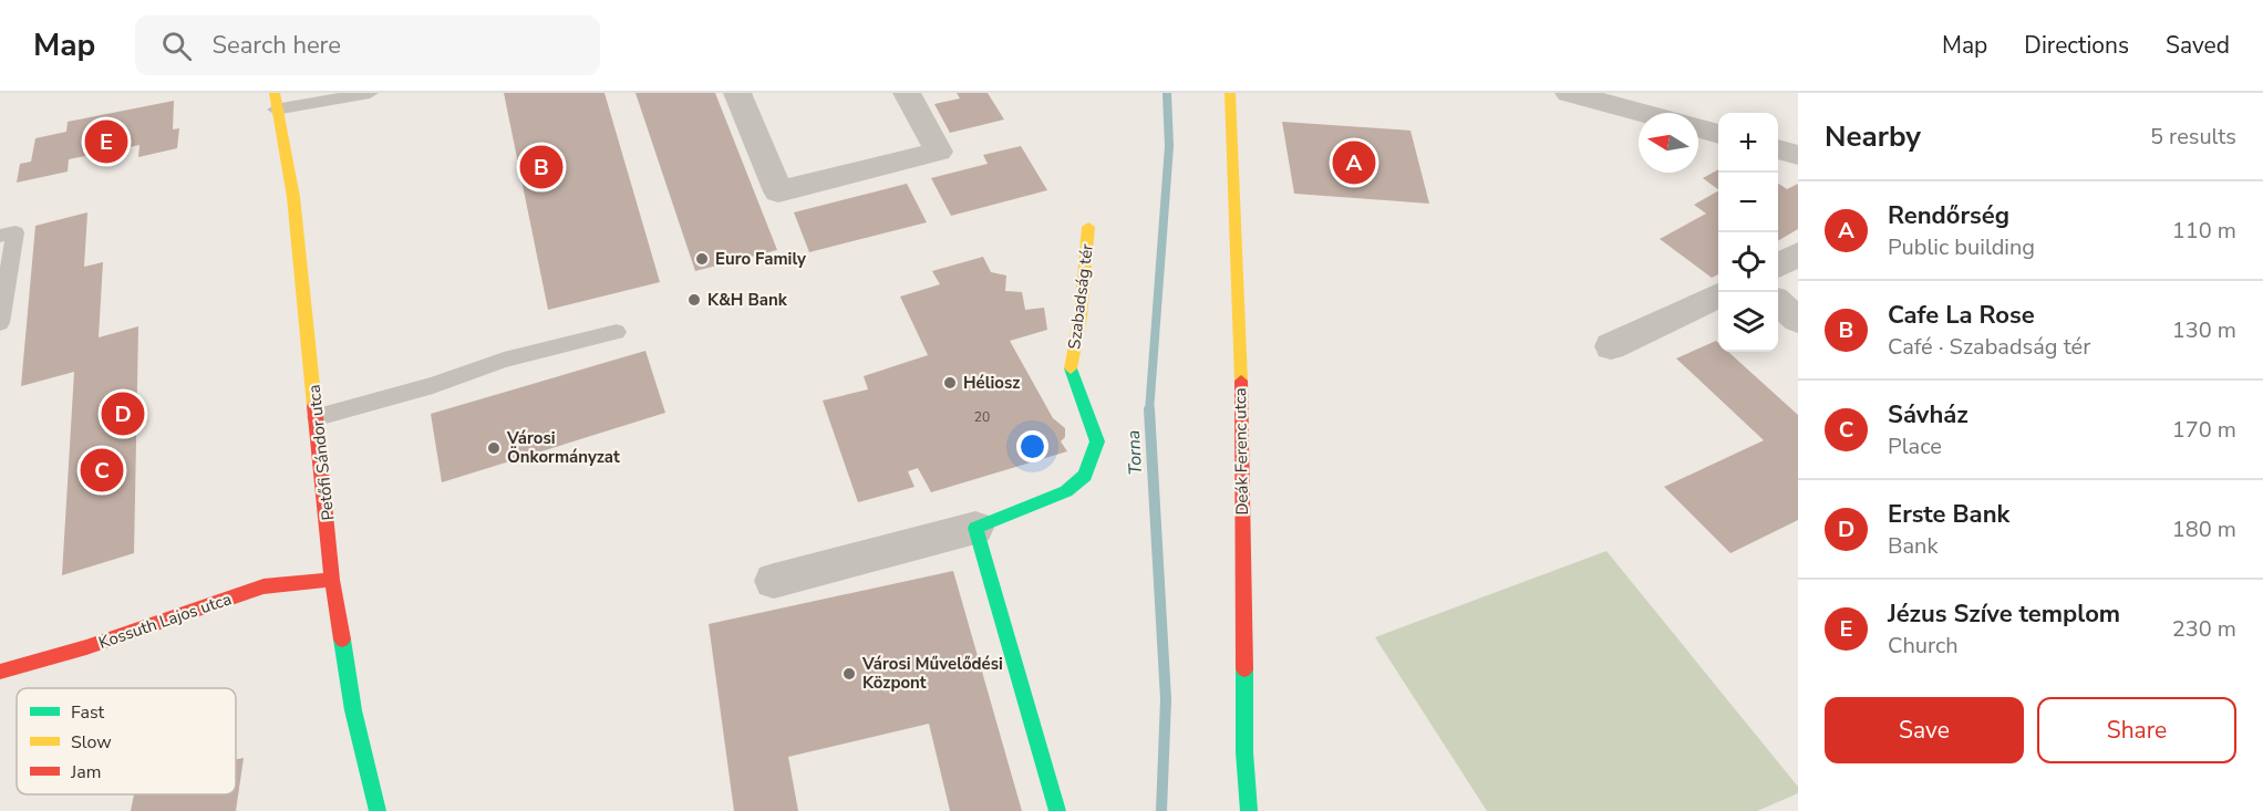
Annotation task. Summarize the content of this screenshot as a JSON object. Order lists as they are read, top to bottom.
{
  "streets": {
    "street": [
      "Szabadság tér",
      "Deák Ferenc utca",
      "Petőfi Sándor utca",
      "Kossuth Lajos utca"
    ]
  },
  "crossings": [
    ["Petőfi Sándor utca", "Kossuth Lajos utca"]
  ],
  "water": ["Torna"],
  "places": [
    "Euro Family",
    "K&H Bank",
    "Héliosz",
    "Városi Önkormányzat",
    "Városi Művelődési Központ"
  ],
  "house_numbers": ["20"],
  "legend": ["Fast", "Slow", "Jam"],
  "north": "left",
  "page": {
    "header": "Map",
    "search": "Search here",
    "nav": ["Map", "Directions", "Saved"],
    "heading": ["Nearby", "5 results"],
    "map_buttons": ["+", "−"],
    "pins": [
      "E",
      "A",
      "B",
      "D",
      "C"
    ],
    "list": [
      {
        "mark": "A",
        "name": "Rendőrség",
        "note": "Public building",
        "value": "110 m"
      },
      {
        "mark": "B",
        "name": "Cafe La Rose",
        "note": "Café · Szabadság tér",
        "value": "130 m"
      },
      {
        "mark": "C",
        "name": "Sávház",
        "note": "Place",
        "value": "170 m"
      },
      {
        "mark": "D",
        "name": "Erste Bank",
        "note": "Bank",
        "value": "180 m"
      },
      {
        "mark": "E",
        "name": "Jézus Szíve templom",
        "note": "Church",
        "value": "230 m"
      }
    ],
    "buttons": ["Save", "Share"]
  }
}
